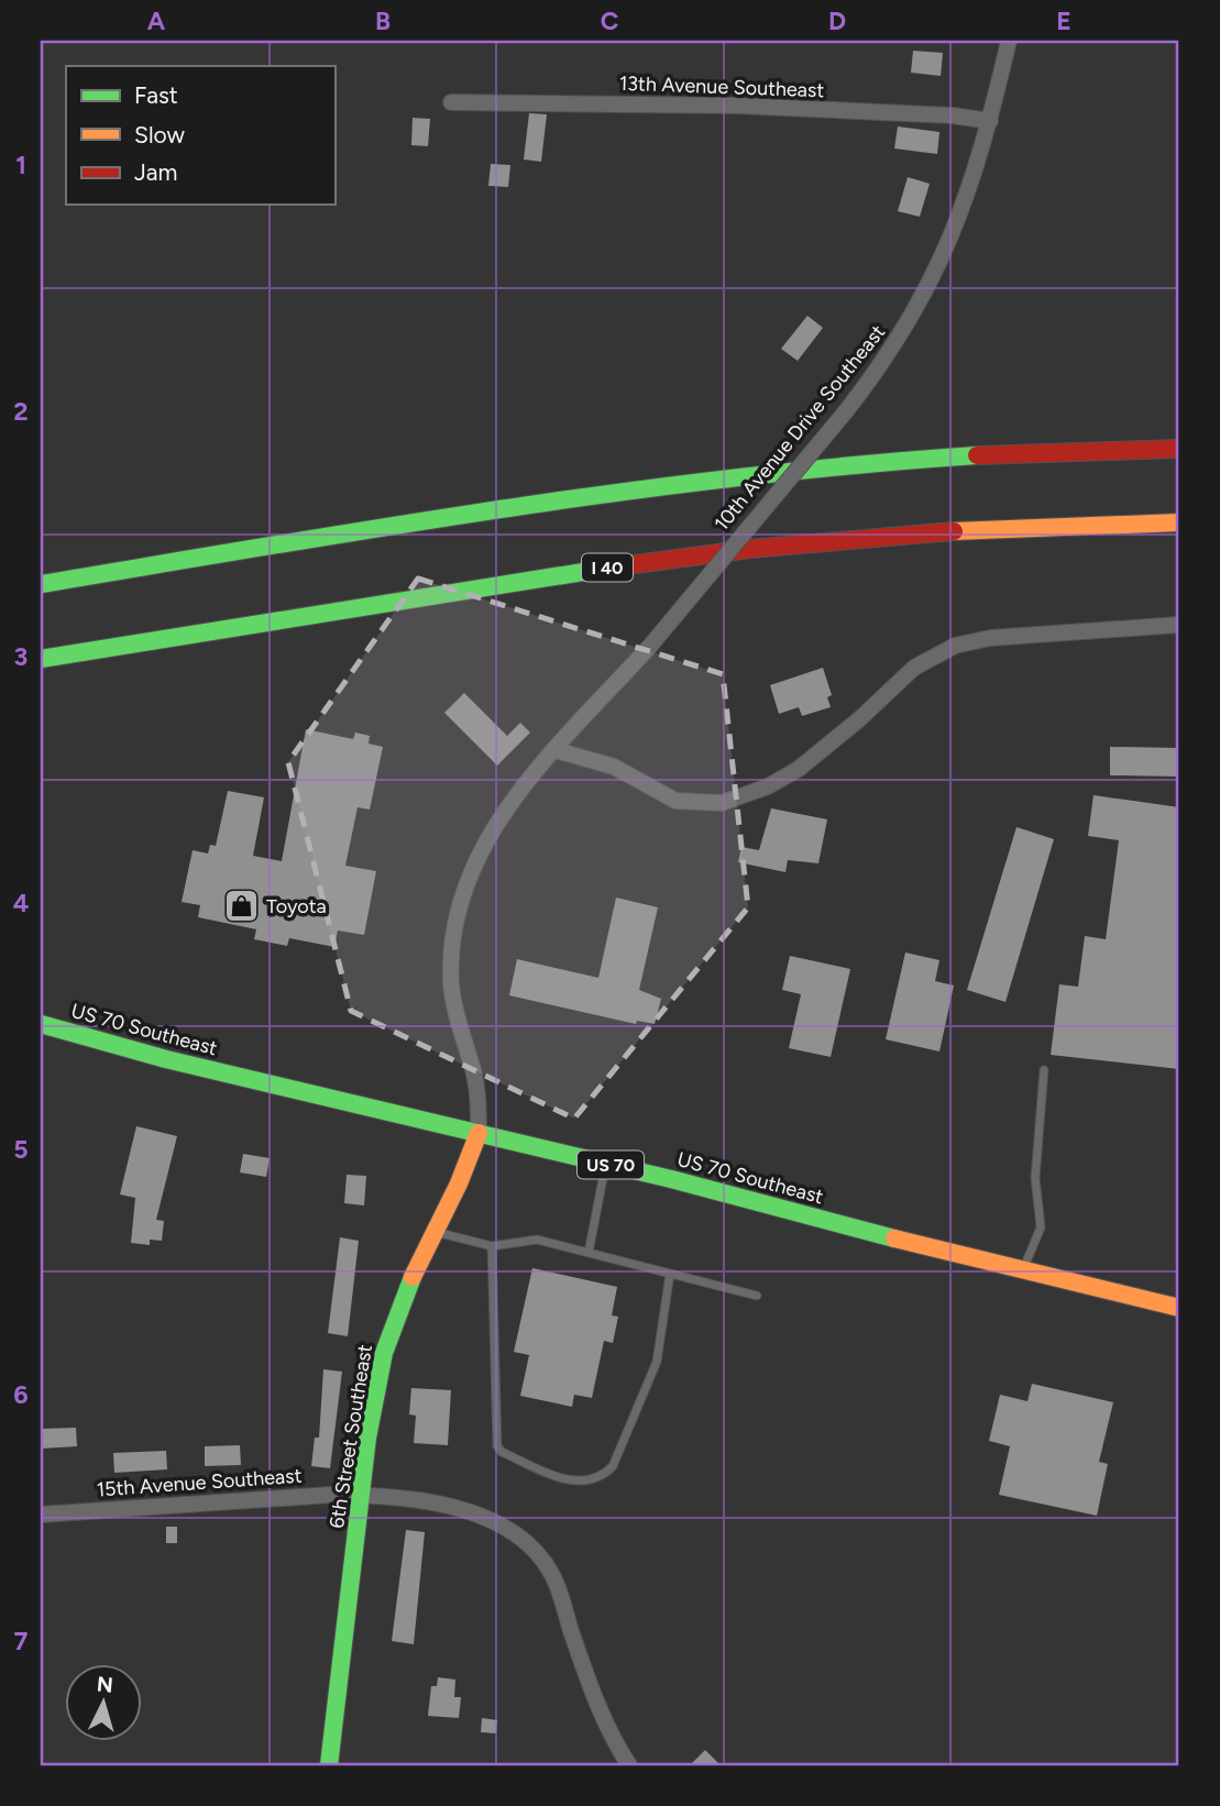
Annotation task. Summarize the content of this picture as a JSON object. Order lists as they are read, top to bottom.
{
  "streets": {
    "main road": [
      "I 40",
      "US 70 Southeast",
      "US 70",
      "6th Street Southeast"
    ],
    "street": ["13th Avenue Southeast", "10th Avenue Drive Southeast", "15th Avenue Southeast"]
  },
  "crossings": [
    ["13th Avenue Southeast", "10th Avenue Drive Southeast"],
    ["10th Avenue Drive Southeast", "US 70 Southeast"],
    ["10th Avenue Drive Southeast", "6th Street Southeast"],
    ["US 70 Southeast", "6th Street Southeast"],
    ["6th Street Southeast", "15th Avenue Southeast"]
  ],
  "places": {
    "shop": ["Toyota"]
  },
  "legend": ["Fast", "Slow", "Jam"],
  "north": "top",
  "grid": {
    "columns": [
      "A",
      "B",
      "C",
      "D",
      "E"
    ],
    "rows": [
      "1",
      "2",
      "3",
      "4",
      "5",
      "6",
      "7"
    ]
  }
}
